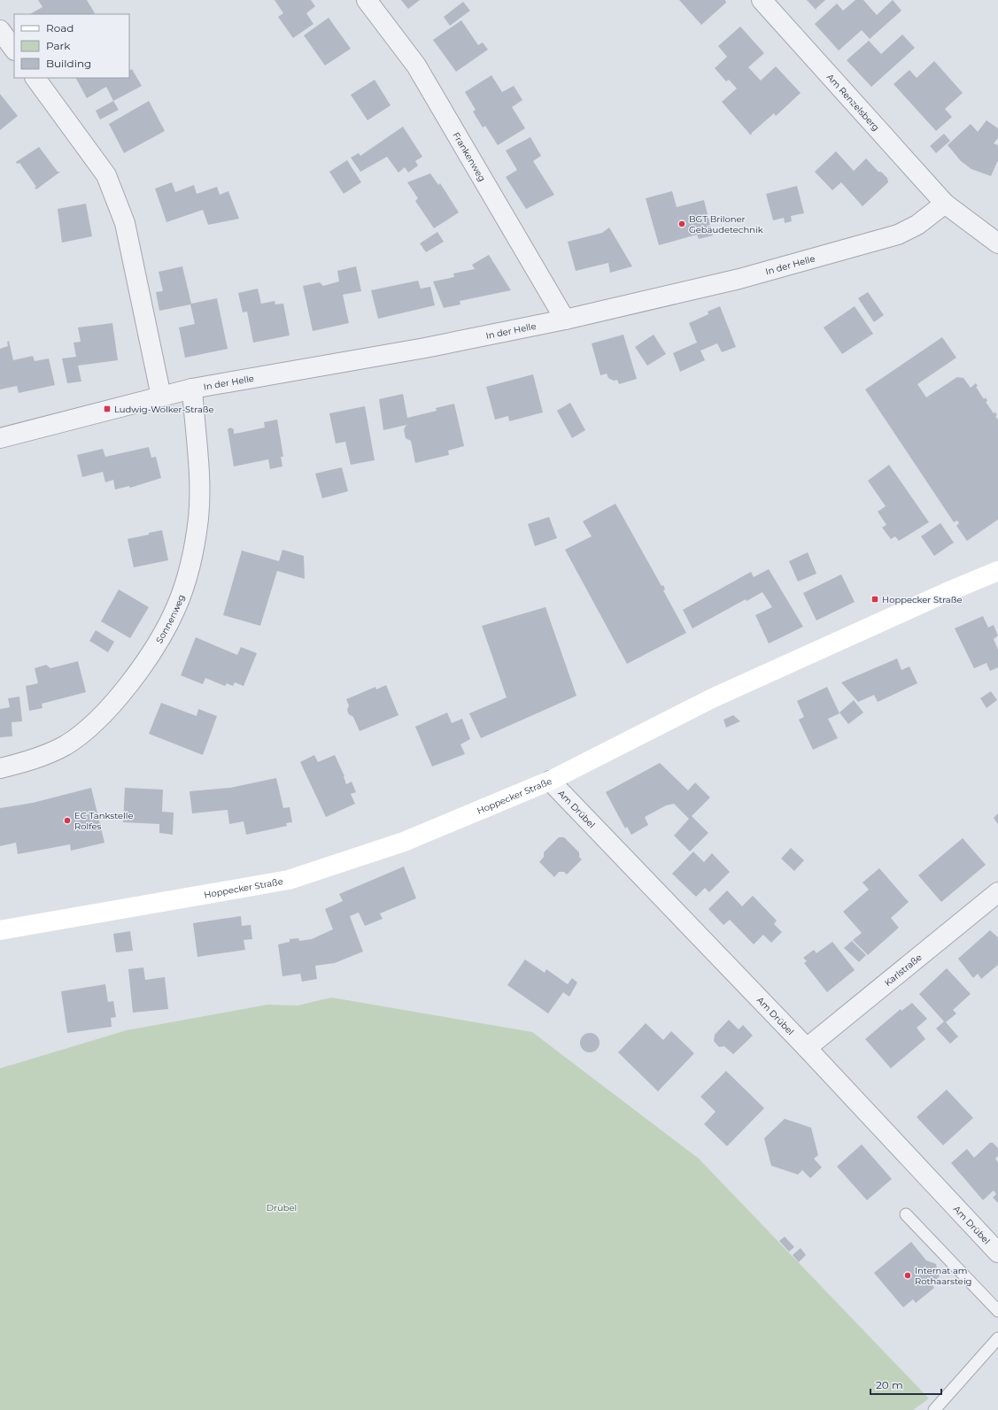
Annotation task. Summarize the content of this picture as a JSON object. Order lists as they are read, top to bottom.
{
  "streets": {
    "street": [
      "Am Renzelsberg",
      "Frankenweg",
      "In der Helle",
      "Sonnenweg",
      "Hoppecker Straße",
      "Am Drübel",
      "Karlstraße"
    ]
  },
  "crossings": [
    ["Am Renzelsberg", "In der Helle"],
    ["Frankenweg", "In der Helle"],
    ["In der Helle", "Sonnenweg"],
    ["Hoppecker Straße", "Am Drübel"],
    ["Am Drübel", "Karlstraße"]
  ],
  "parks": ["Drübel"],
  "places": {
    "other": ["BGT Briloner Gebäudetechnik", "EC Tankstelle Rolfes", "Internat am Rothaarsteig"],
    "transit": ["Ludwig-Wolker-Straße", "Hoppecker Straße"]
  },
  "legend": ["Road", "Park", "Building"],
  "scale_bar": "20 m"
}
